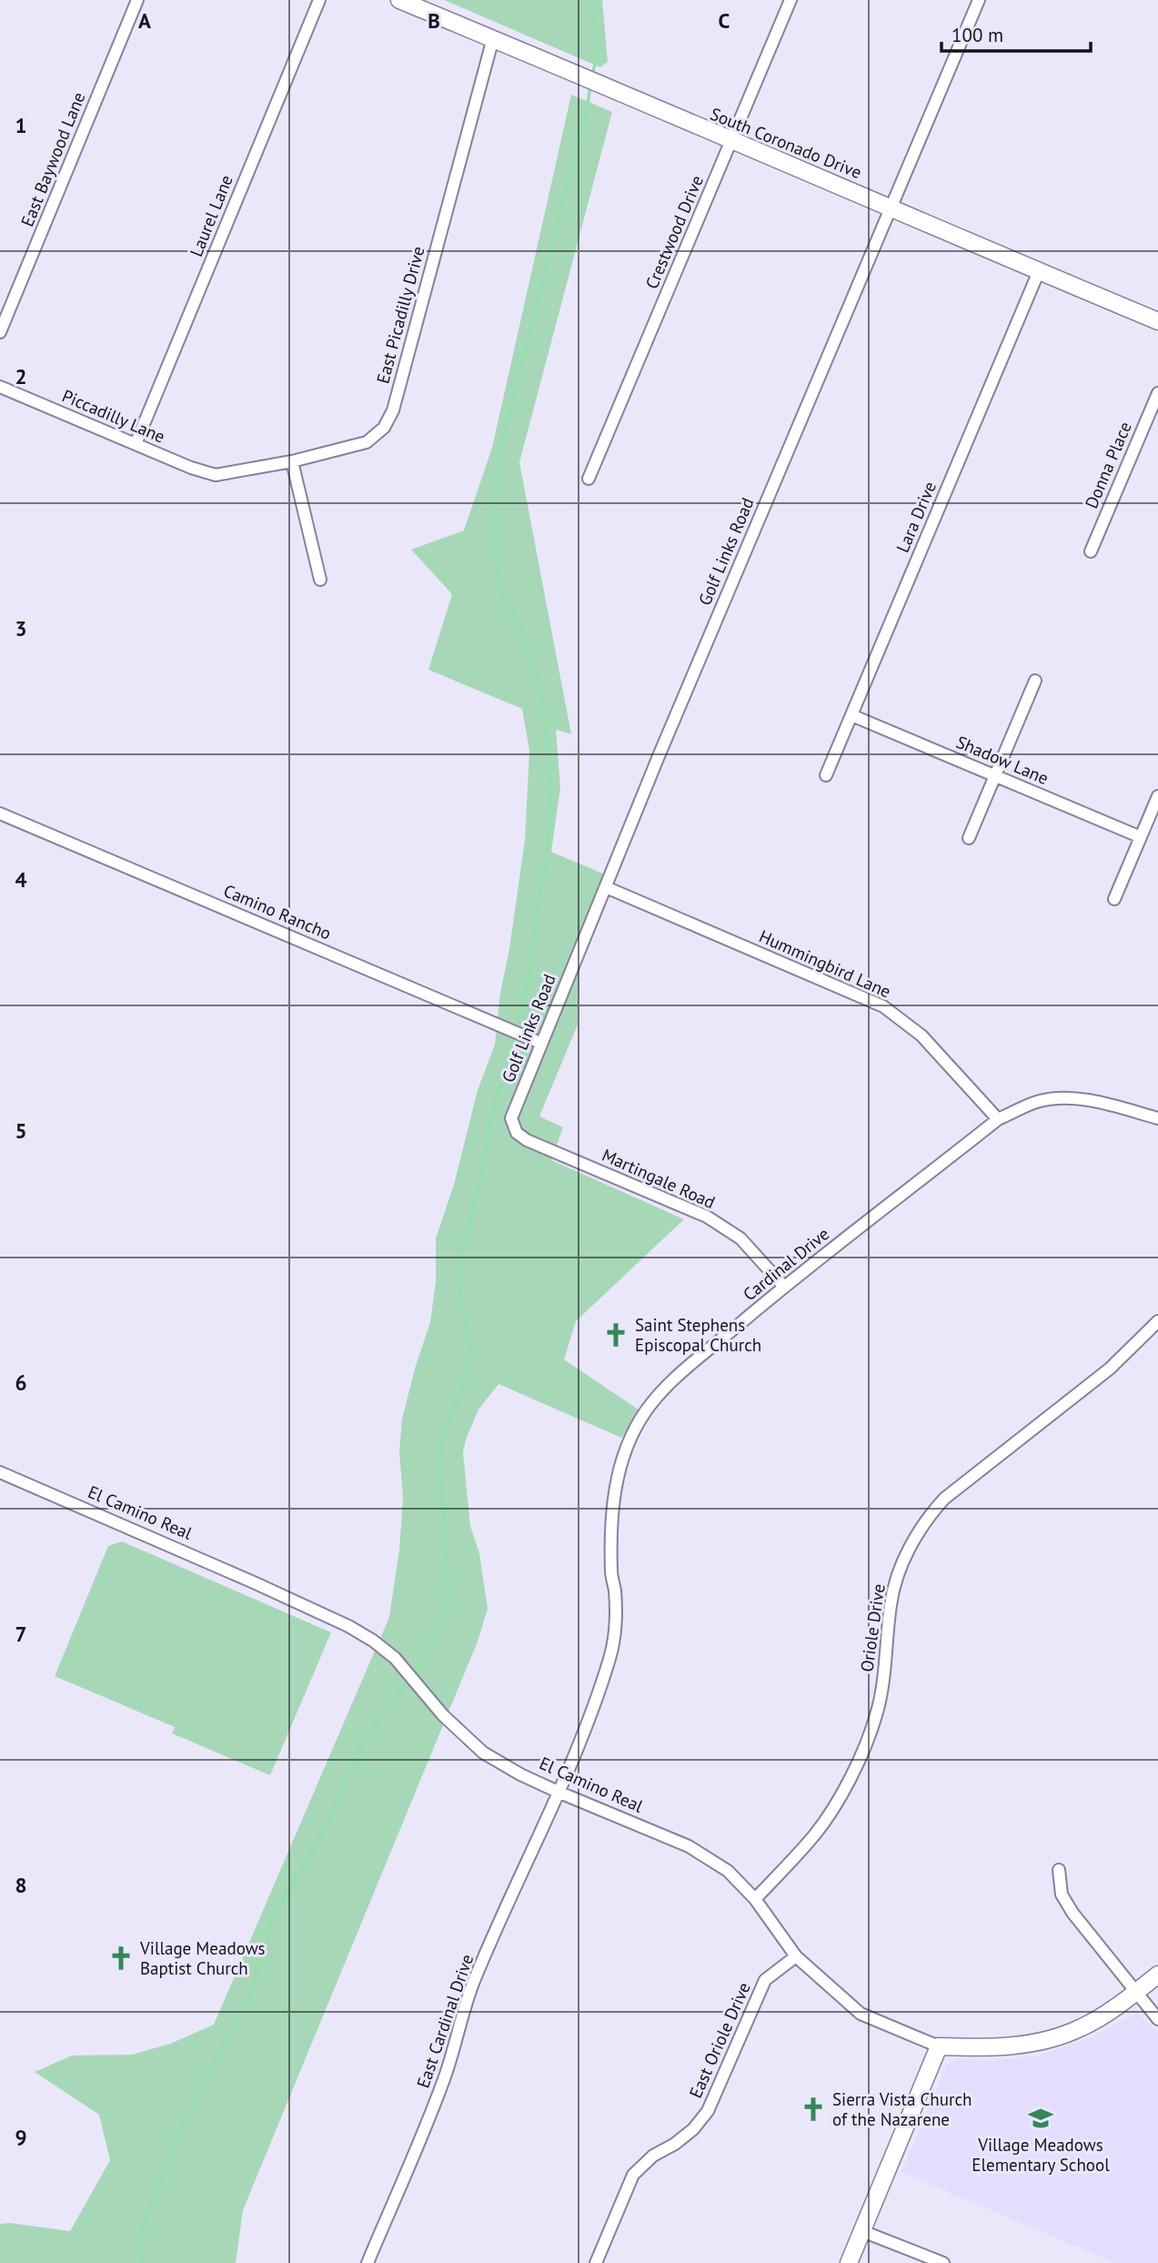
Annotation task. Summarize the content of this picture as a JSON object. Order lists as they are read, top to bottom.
{
  "streets": {
    "street": [
      "South Coronado Drive",
      "East Baywood Lane",
      "Laurel Lane",
      "Crestwood Drive",
      "East Picadilly Drive",
      "Piccadilly Lane",
      "Donna Place",
      "Lara Drive",
      "Golf Links Road",
      "Shadow Lane",
      "Camino Rancho",
      "Hummingbird Lane",
      "Martingale Road",
      "Cardinal Drive",
      "El Camino Real",
      "Oriole Drive",
      "East Cardinal Drive",
      "East Oriole Drive"
    ]
  },
  "crossings": [
    ["South Coronado Drive", "Crestwood Drive"],
    ["South Coronado Drive", "East Picadilly Drive"],
    ["South Coronado Drive", "Lara Drive"],
    ["South Coronado Drive", "Golf Links Road"],
    ["Laurel Lane", "Piccadilly Lane"],
    ["East Picadilly Drive", "Piccadilly Lane"],
    ["Lara Drive", "Shadow Lane"],
    ["Golf Links Road", "Camino Rancho"],
    ["Golf Links Road", "Hummingbird Lane"],
    ["Golf Links Road", "Martingale Road"],
    ["Hummingbird Lane", "Cardinal Drive"],
    ["Martingale Road", "Cardinal Drive"],
    ["Cardinal Drive", "El Camino Real"],
    ["Cardinal Drive", "East Cardinal Drive"],
    ["El Camino Real", "Oriole Drive"],
    ["El Camino Real", "East Cardinal Drive"],
    ["El Camino Real", "East Oriole Drive"]
  ],
  "places": {
    "church": ["Saint Stephens Episcopal Church", "Village Meadows Baptist Church", "Sierra Vista Church of the Nazarene"],
    "school or university": ["Village Meadows Elementary School"]
  },
  "scale_bar": "100 m",
  "grid": {
    "columns": ["A", "B", "C"],
    "rows": [
      "1",
      "2",
      "3",
      "4",
      "5",
      "6",
      "7",
      "8",
      "9"
    ]
  }
}
